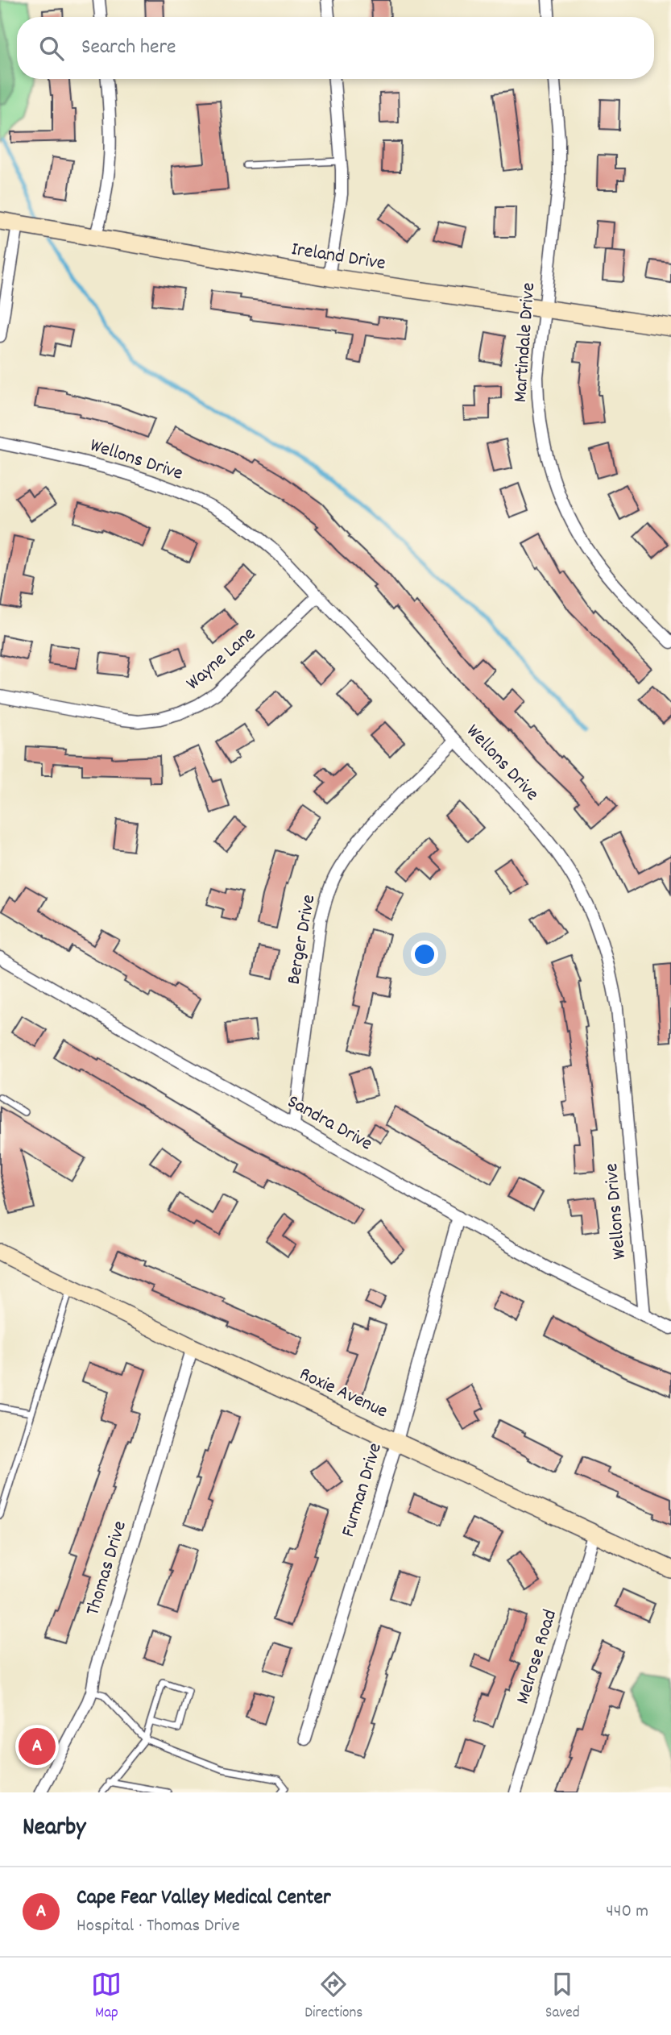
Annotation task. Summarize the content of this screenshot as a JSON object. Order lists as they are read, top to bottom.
{
  "streets": {
    "street": [
      "Ireland Drive",
      "Martindale Drive",
      "Wellons Drive",
      "Wayne Lane",
      "Berger Drive",
      "Sandra Drive",
      "Roxie Avenue",
      "Furman Drive",
      "Thomas Drive",
      "Melrose Road"
    ]
  },
  "crossings": [
    ["Ireland Drive", "Martindale Drive"],
    ["Wellons Drive", "Wayne Lane"],
    ["Wellons Drive", "Berger Drive"],
    ["Wellons Drive", "Sandra Drive"],
    ["Berger Drive", "Sandra Drive"],
    ["Sandra Drive", "Furman Drive"],
    ["Roxie Avenue", "Furman Drive"],
    ["Roxie Avenue", "Thomas Drive"],
    ["Roxie Avenue", "Melrose Road"]
  ],
  "page": {
    "search": "Search here",
    "pins": "A",
    "heading": "Nearby",
    "list": [
      {
        "mark": "A",
        "name": "Cape Fear Valley Medical Center",
        "note": "Hospital · Thomas Drive",
        "value": "440 m"
      }
    ],
    "nav": ["Map", "Directions", "Saved"]
  }
}
